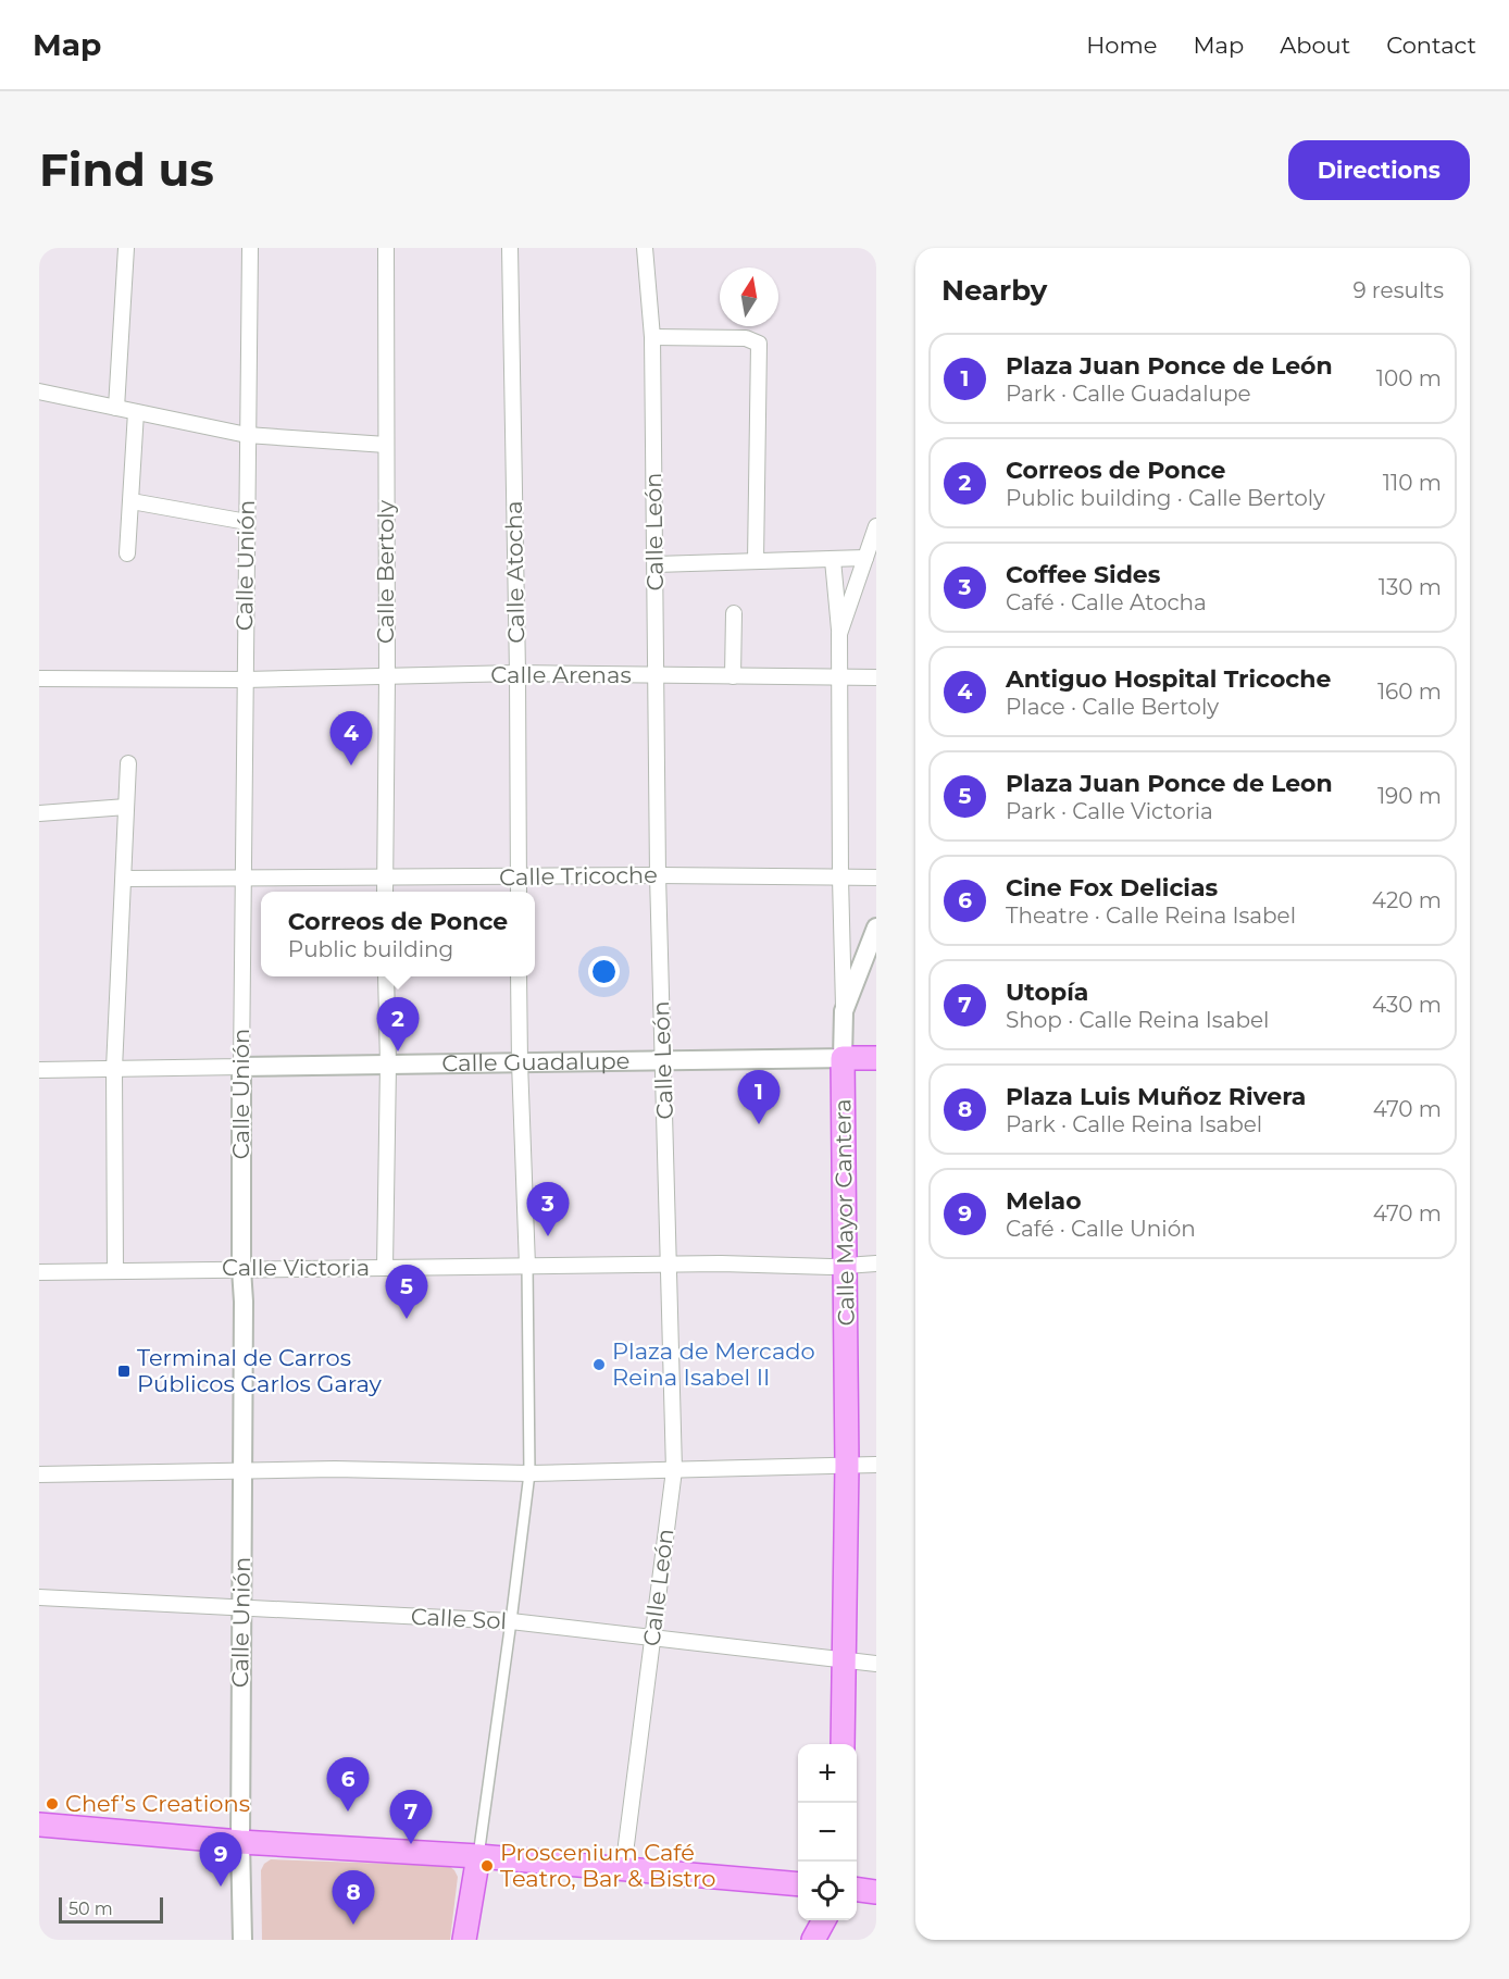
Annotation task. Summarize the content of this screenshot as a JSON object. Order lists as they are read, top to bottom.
{
  "streets": {
    "main road": ["Calle Guadalupe", "Calle Mayor Cantera"],
    "street": [
      "Calle León",
      "Calle Unión",
      "Calle Bertoly",
      "Calle Atocha",
      "Calle Arenas",
      "Calle Tricoche",
      "Calle Victoria",
      "Calle Sol"
    ]
  },
  "crossings": [
    ["Calle León", "Calle Arenas"],
    ["Calle León", "Calle Tricoche"],
    ["Calle León", "Calle Guadalupe"],
    ["Calle León", "Calle Victoria"],
    ["Calle León", "Calle Sol"],
    ["Calle Unión", "Calle Arenas"],
    ["Calle Unión", "Calle Tricoche"],
    ["Calle Unión", "Calle Guadalupe"],
    ["Calle Unión", "Calle Victoria"],
    ["Calle Unión", "Calle Sol"],
    ["Calle Bertoly", "Calle Arenas"],
    ["Calle Bertoly", "Calle Tricoche"],
    ["Calle Atocha", "Calle Arenas"],
    ["Calle Atocha", "Calle Tricoche"],
    ["Calle Arenas", "Calle Mayor Cantera"],
    ["Calle Tricoche", "Calle Mayor Cantera"],
    ["Calle Guadalupe", "Calle Mayor Cantera"],
    ["Calle Mayor Cantera", "Calle Victoria"],
    ["Calle Mayor Cantera", "Calle Sol"]
  ],
  "places": {
    "other": ["Plaza de Mercado Reina Isabel II", "Chef’s Creations", "Proscenium Café Teatro, Bar & Bistro"],
    "transit": ["Terminal de Carros Públicos Carlos Garay"]
  },
  "scale_bar": "50 m",
  "north": "top",
  "page": {
    "header": "Map",
    "nav": [
      "Home",
      "Map",
      "About",
      "Contact"
    ],
    "buttons": "Directions",
    "title": "Find us",
    "heading": ["Nearby", "9 results"],
    "list": [
      {
        "mark": "1",
        "name": "Plaza Juan Ponce de León",
        "note": "Park · Calle Guadalupe",
        "value": "100 m"
      },
      {
        "mark": "2",
        "name": "Correos de Ponce",
        "note": "Public building · Calle Bertoly",
        "value": "110 m"
      },
      {
        "mark": "3",
        "name": "Coffee Sides",
        "note": "Café · Calle Atocha",
        "value": "130 m"
      },
      {
        "mark": "4",
        "name": "Antiguo Hospital Tricoche",
        "note": "Place · Calle Bertoly",
        "value": "160 m"
      },
      {
        "mark": "5",
        "name": "Plaza Juan Ponce de Leon",
        "note": "Park · Calle Victoria",
        "value": "190 m"
      },
      {
        "mark": "6",
        "name": "Cine Fox Delicias",
        "note": "Theatre · Calle Reina Isabel",
        "value": "420 m"
      },
      {
        "mark": "7",
        "name": "Utopía",
        "note": "Shop · Calle Reina Isabel",
        "value": "430 m"
      },
      {
        "mark": "8",
        "name": "Plaza Luis Muñoz Rivera",
        "note": "Park · Calle Reina Isabel",
        "value": "470 m"
      },
      {
        "mark": "9",
        "name": "Melao",
        "note": "Café · Calle Unión",
        "value": "470 m"
      }
    ],
    "pins": [
      "4",
      "2",
      "1",
      "3",
      "5",
      "6",
      "7",
      "9",
      "8"
    ],
    "popup": ["Correos de Ponce", "Public building"],
    "map_buttons": ["+", "−"],
    "scale": "50 m"
  }
}
